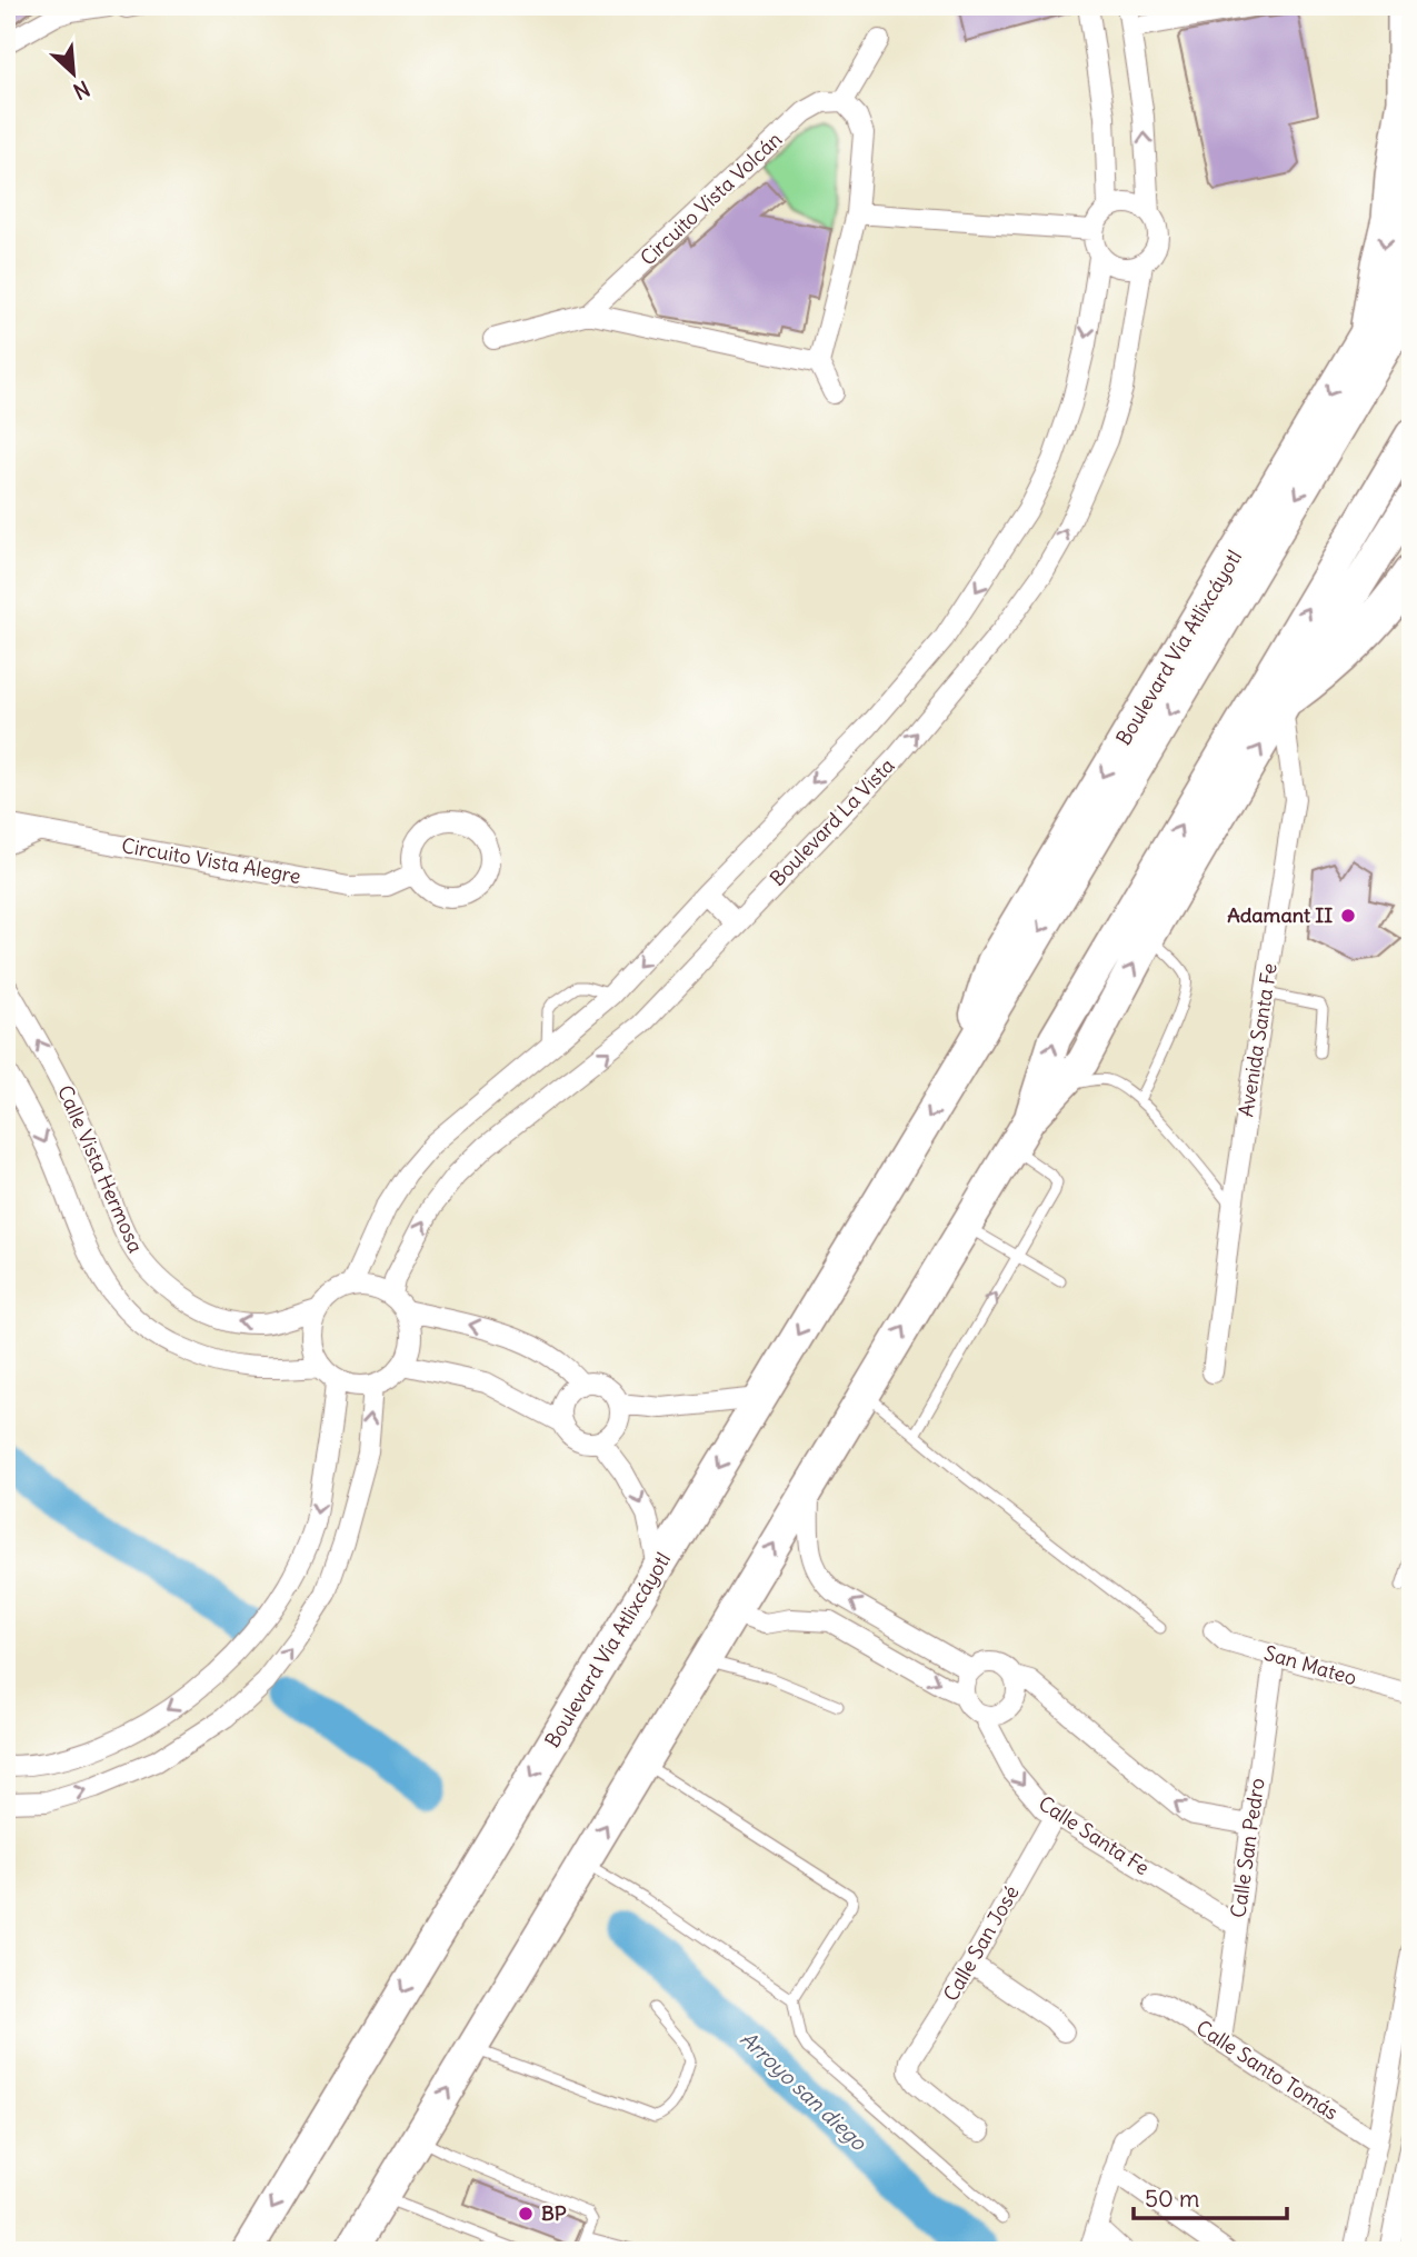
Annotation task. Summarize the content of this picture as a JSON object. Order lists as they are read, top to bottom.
{
  "streets": {
    "main road": ["Boulevard Vía Atlixcáyotl"],
    "street": [
      "Circuito Vista Volcán",
      "Boulevard La Vista",
      "Circuito Vista Alegre",
      "Avenida Santa Fe",
      "Calle Vista Hermosa",
      "San Mateo",
      "Calle Santa Fe",
      "Calle San Pedro",
      "Calle San José",
      "Calle Santo Tomás"
    ]
  },
  "crossings": [
    ["Boulevard La Vista", "Calle Vista Hermosa"],
    ["San Mateo", "Calle San Pedro"],
    ["Calle Santa Fe", "Calle San Pedro"],
    ["Calle Santa Fe", "Calle San José"],
    ["Calle San Pedro", "Calle Santo Tomás"]
  ],
  "water": ["Arroyo san diego"],
  "places": ["Adamant II", "BP"],
  "scale_bar": "50 m",
  "north": "bottom right"
}
